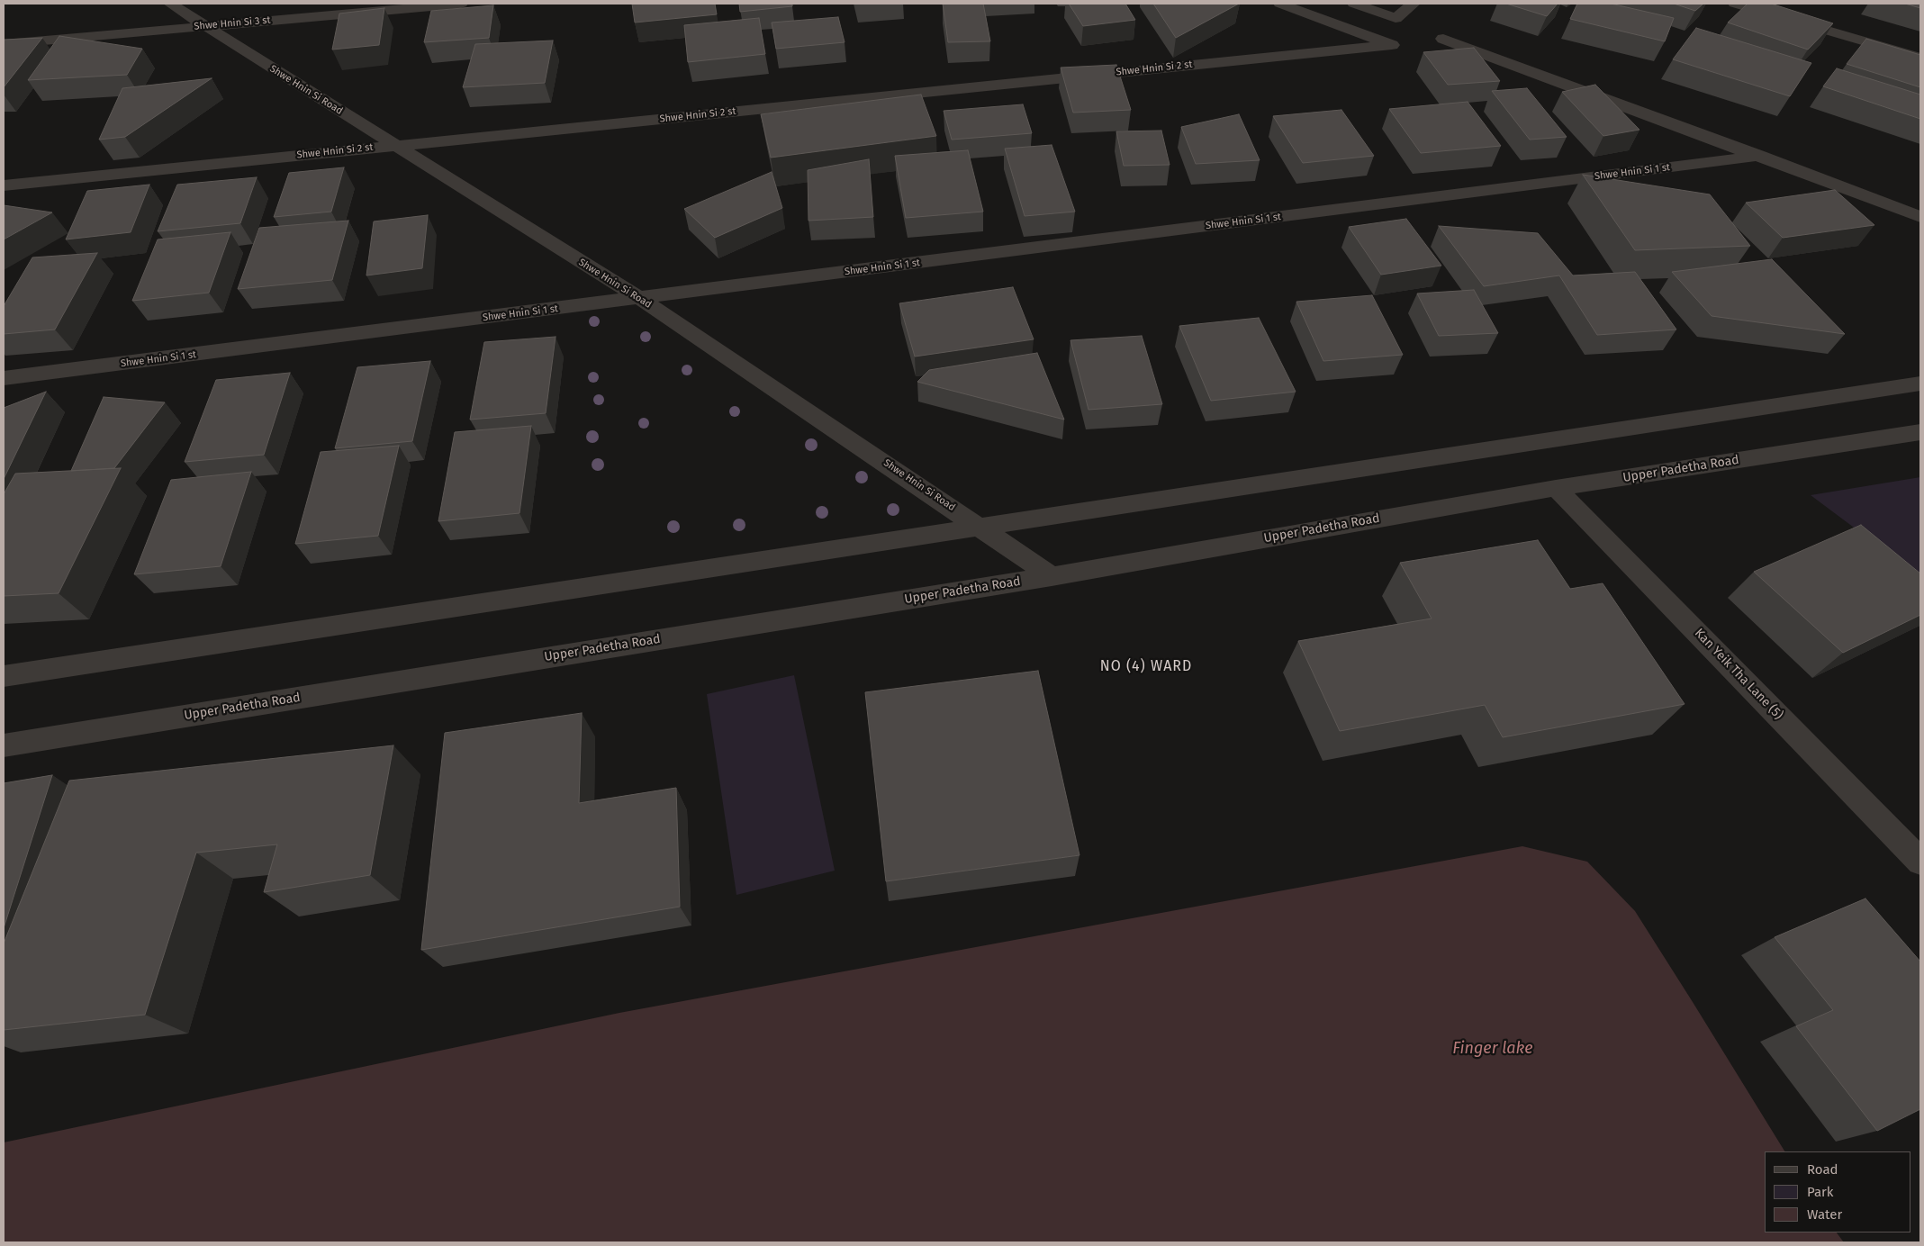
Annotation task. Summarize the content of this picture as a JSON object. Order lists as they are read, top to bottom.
{
  "streets": {
    "street": [
      "Shwe Hnin Si 3 st",
      "Shwe Hnin Si 2 st",
      "Shwe Hnin Si Road",
      "Shwe Hnin Si 1 st",
      "Upper Padetha Road",
      "Kan Yeik Tha Lane (5)"
    ]
  },
  "crossings": [
    ["Shwe Hnin Si 3 st", "Shwe Hnin Si Road"],
    ["Shwe Hnin Si 2 st", "Shwe Hnin Si Road"],
    ["Shwe Hnin Si Road", "Shwe Hnin Si 1 st"],
    ["Shwe Hnin Si Road", "Upper Padetha Road"],
    ["Upper Padetha Road", "Kan Yeik Tha Lane (5)"]
  ],
  "districts": ["NO (4) WARD"],
  "water": ["Finger lake"],
  "legend": ["Road", "Park", "Water"]
}
